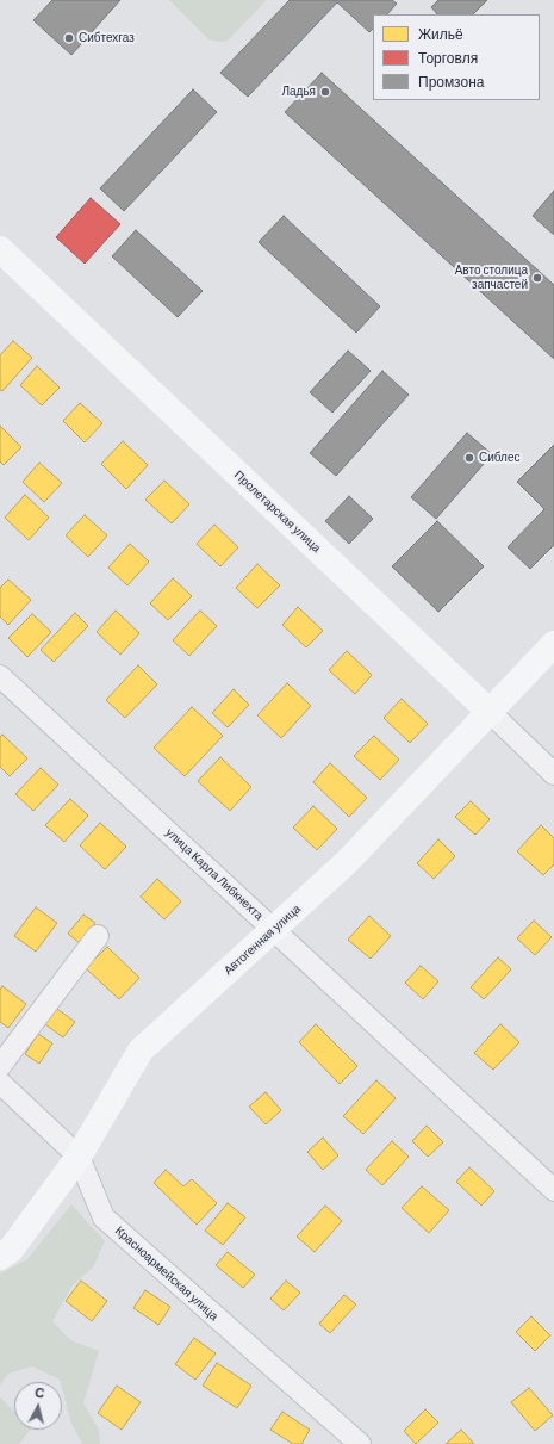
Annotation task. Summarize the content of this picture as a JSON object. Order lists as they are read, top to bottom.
{
  "streets": {
    "street": [
      "Пролетарская улица",
      "улица Карла Либкнехта",
      "Автогенная улица",
      "Красноармейская улица"
    ]
  },
  "crossings": [
    ["Пролетарская улица", "Автогенная улица"],
    ["улица Карла Либкнехта", "Автогенная улица"],
    ["Автогенная улица", "Красноармейская улица"]
  ],
  "places": [
    "Сибтехгаз",
    "Ладья",
    "Авто столица запчастей",
    "Сиблес"
  ],
  "legend": ["Жильё", "Торговля", "Промзона"],
  "north": "top"
}
